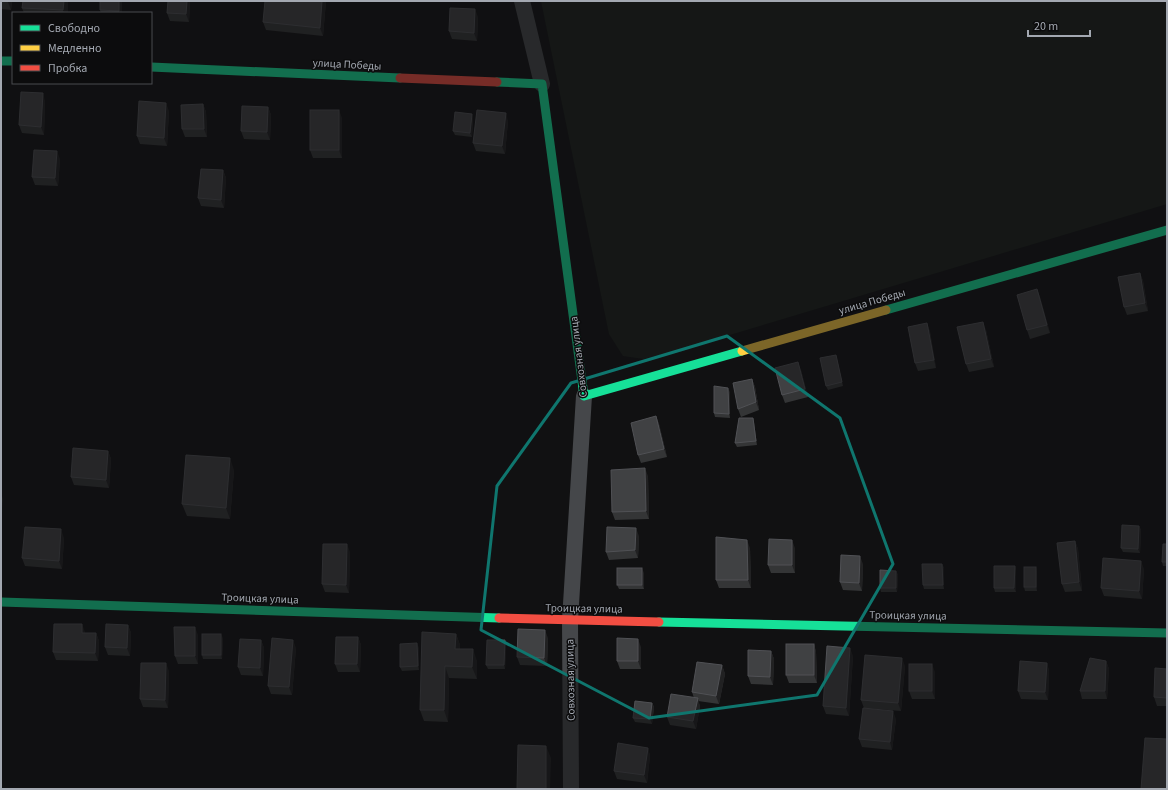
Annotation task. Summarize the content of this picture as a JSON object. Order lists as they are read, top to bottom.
{
  "streets": {
    "street": ["улица Победы", "Совхозная улица", "Троицкая улица"]
  },
  "crossings": [
    ["улица Победы", "Совхозная улица"],
    ["Совхозная улица", "Троицкая улица"]
  ],
  "legend": ["Свободно", "Медленно", "Пробка"],
  "scale_bar": "20 m"
}
